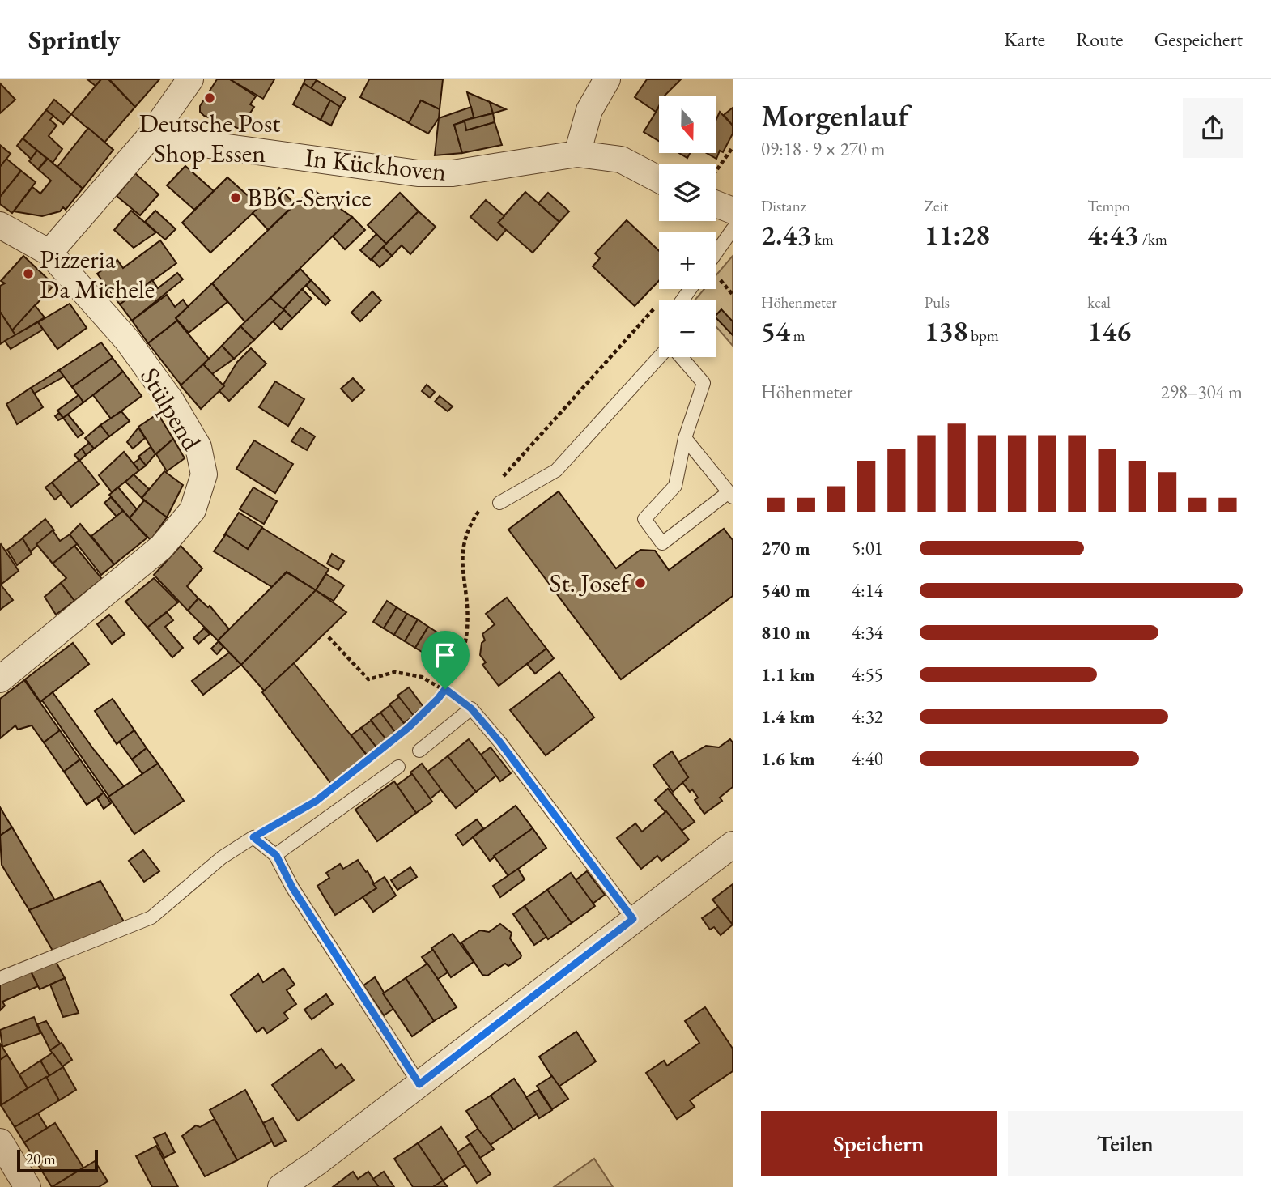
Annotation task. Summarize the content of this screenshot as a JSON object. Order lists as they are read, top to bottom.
{
  "streets": {
    "street": ["In Kückhoven", "Stülpend"]
  },
  "places": [
    "Deutsche Post Shop Essen",
    "BBC-Service",
    "Pizzeria Da Michele",
    "St. Josef"
  ],
  "scale_bar": "20 m",
  "north": "bottom",
  "page": {
    "header": "Sprintly",
    "nav": ["Karte", "Route", "Gespeichert"],
    "heading": ["Morgenlauf", "09:18 · 9 × 270 m"],
    "map_buttons": ["+", "−"],
    "stats": [
      ["Distanz", "2.43 km"],
      ["Zeit", "11:28"],
      ["Tempo", "4:43 /km"],
      ["Höhenmeter", "54 m"],
      ["Puls", "138 bpm"],
      ["kcal", "146"]
    ],
    "chart": ["Höhenmeter", "298–304 m"],
    "list": [
      {
        "name": "270 m",
        "note": "5:01"
      },
      {
        "name": "540 m",
        "note": "4:14"
      },
      {
        "name": "810 m",
        "note": "4:34"
      },
      {
        "name": "1.1 km",
        "note": "4:55"
      },
      {
        "name": "1.4 km",
        "note": "4:32"
      },
      {
        "name": "1.6 km",
        "note": "4:40"
      }
    ],
    "buttons": ["Speichern", "Teilen"],
    "scale": "20 m"
  }
}
